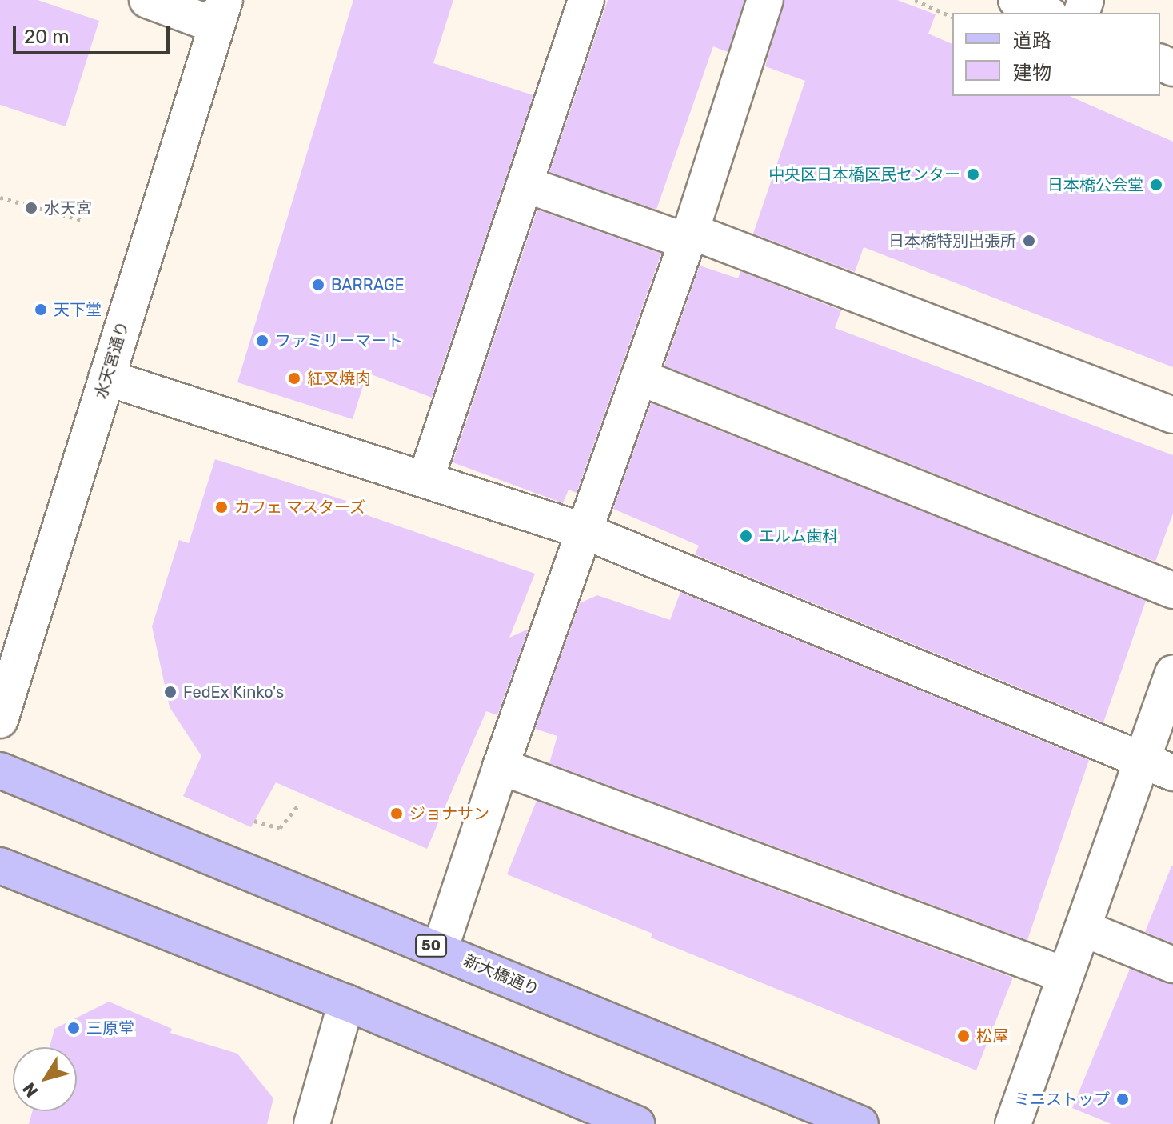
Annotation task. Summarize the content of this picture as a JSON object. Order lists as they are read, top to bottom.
{
  "streets": {
    "main road": ["50", "新大橋通り"],
    "street": ["水天宮通り"]
  },
  "places": [
    "中央区日本橋区民センター",
    "日本橋公会堂",
    "水天宮",
    "日本橋特別出張所",
    "BARRAGE",
    "天下堂",
    "ファミリーマート",
    "紅叉焼肉",
    "カフェ マスターズ",
    "エルム歯科",
    "FedEx Kinko's",
    "ジョナサン",
    "三原堂",
    "松屋",
    "ミニストップ"
  ],
  "legend": ["道路", "建物"],
  "scale_bar": "20 m",
  "north": "bottom left"
}
